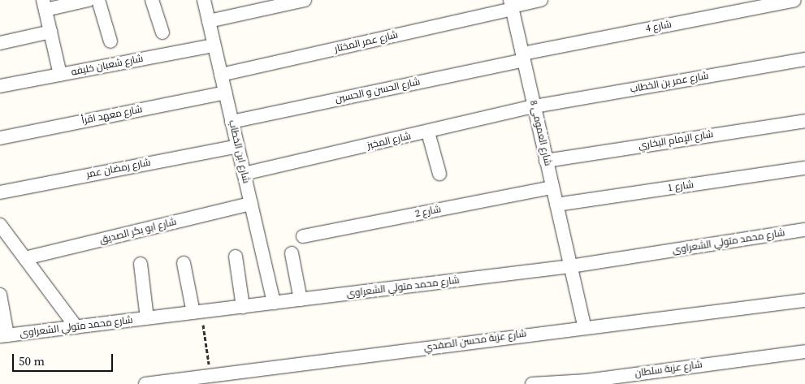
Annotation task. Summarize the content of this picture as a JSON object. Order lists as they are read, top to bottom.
{
  "streets": {
    "street": [
      "شارع 4",
      "شارع عمر المختار",
      "شارع شعبان خليفه",
      "شارع عمر بن الخطاب",
      "شارع الحسن و الحسين",
      "شارع معهد اقرأ",
      "شارع العمومى 8",
      "شارع الإمام البخاري",
      "شارع المخبز",
      "شارع ابن الخطاب",
      "شارع رمضان عمر",
      "شارع 1",
      "شارع 2",
      "شارع ابو بكر الصديق",
      "شارع محمد متولي الشعراوى",
      "شارع عزبة محسن الصفدي",
      "شارع عزبة سلطان"
    ]
  },
  "crossings": [
    ["شارع 4", "شارع الحسن و الحسين"],
    ["شارع 4", "شارع العمومى 8"],
    ["شارع عمر المختار", "شارع العمومى 8"],
    ["شارع عمر المختار", "شارع ابن الخطاب"],
    ["شارع شعبان خليفه", "شارع ابن الخطاب"],
    ["شارع عمر بن الخطاب", "شارع العمومى 8"],
    ["شارع عمر بن الخطاب", "شارع المخبز"],
    ["شارع الحسن و الحسين", "شارع العمومى 8"],
    ["شارع الحسن و الحسين", "شارع ابن الخطاب"],
    ["شارع معهد اقرأ", "شارع ابن الخطاب"],
    ["شارع العمومى 8", "شارع الإمام البخاري"],
    ["شارع العمومى 8", "شارع المخبز"],
    ["شارع العمومى 8", "شارع 1"],
    ["شارع العمومى 8", "شارع 2"],
    ["شارع العمومى 8", "شارع محمد متولي الشعراوى"],
    ["شارع العمومى 8", "شارع عزبة محسن الصفدي"],
    ["شارع المخبز", "شارع ابن الخطاب"],
    ["شارع ابن الخطاب", "شارع رمضان عمر"],
    ["شارع ابن الخطاب", "شارع ابو بكر الصديق"],
    ["شارع ابن الخطاب", "شارع محمد متولي الشعراوى"]
  ],
  "scale_bar": "50 m"
}
